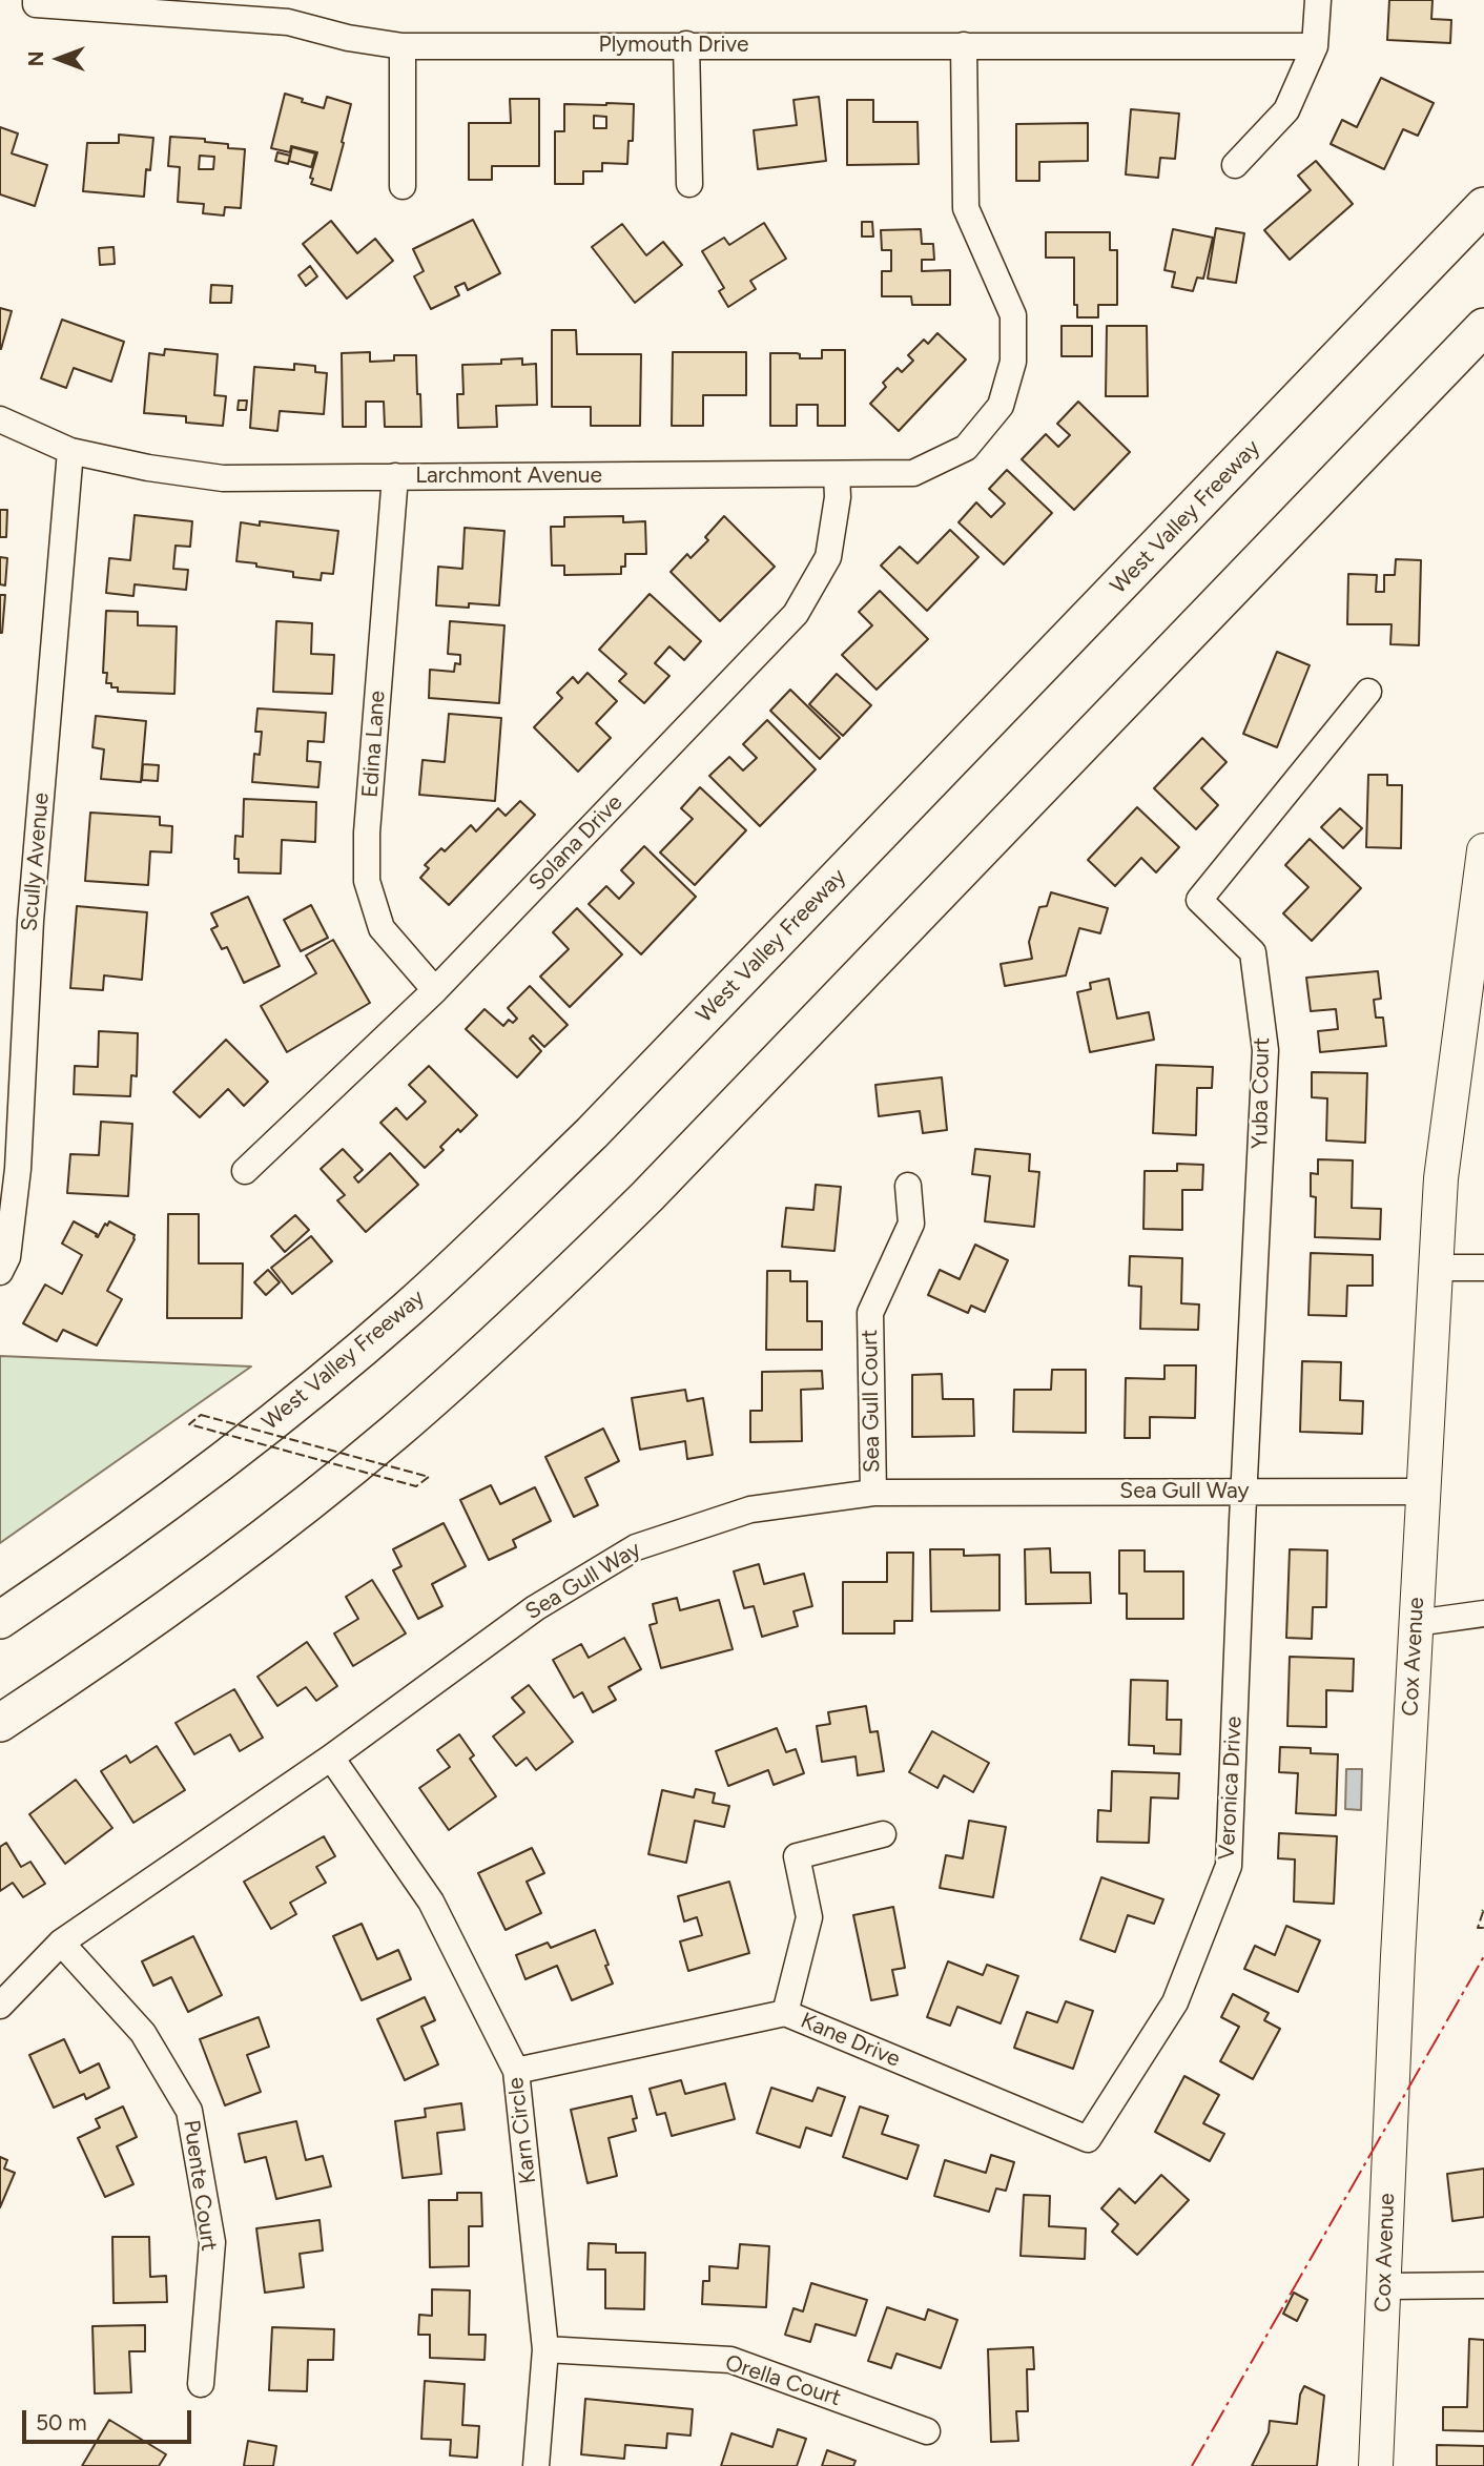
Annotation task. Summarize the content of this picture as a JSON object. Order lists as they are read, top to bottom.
{
  "streets": {
    "highway": ["West Valley Freeway"],
    "main road": ["Cox Avenue"],
    "street": [
      "Plymouth Drive",
      "Larchmont Avenue",
      "Edina Lane",
      "Solana Drive",
      "Scully Avenue",
      "Yuba Court",
      "Sea Gull Court",
      "Sea Gull Way",
      "Veronica Drive",
      "Kane Drive",
      "Karn Circle",
      "Puente Court",
      "Orella Court"
    ]
  },
  "crossings": [
    ["Plymouth Drive", "Larchmont Avenue"],
    ["Larchmont Avenue", "Edina Lane"],
    ["Larchmont Avenue", "Solana Drive"],
    ["Larchmont Avenue", "Scully Avenue"],
    ["Edina Lane", "Solana Drive"],
    ["Yuba Court", "Sea Gull Way"],
    ["Yuba Court", "Veronica Drive"],
    ["Sea Gull Court", "Sea Gull Way"],
    ["Sea Gull Way", "Cox Avenue"],
    ["Sea Gull Way", "Veronica Drive"],
    ["Sea Gull Way", "Karn Circle"],
    ["Sea Gull Way", "Puente Court"],
    ["Veronica Drive", "Kane Drive"],
    ["Kane Drive", "Karn Circle"],
    ["Karn Circle", "Orella Court"]
  ],
  "scale_bar": "50 m",
  "north": "left"
}
